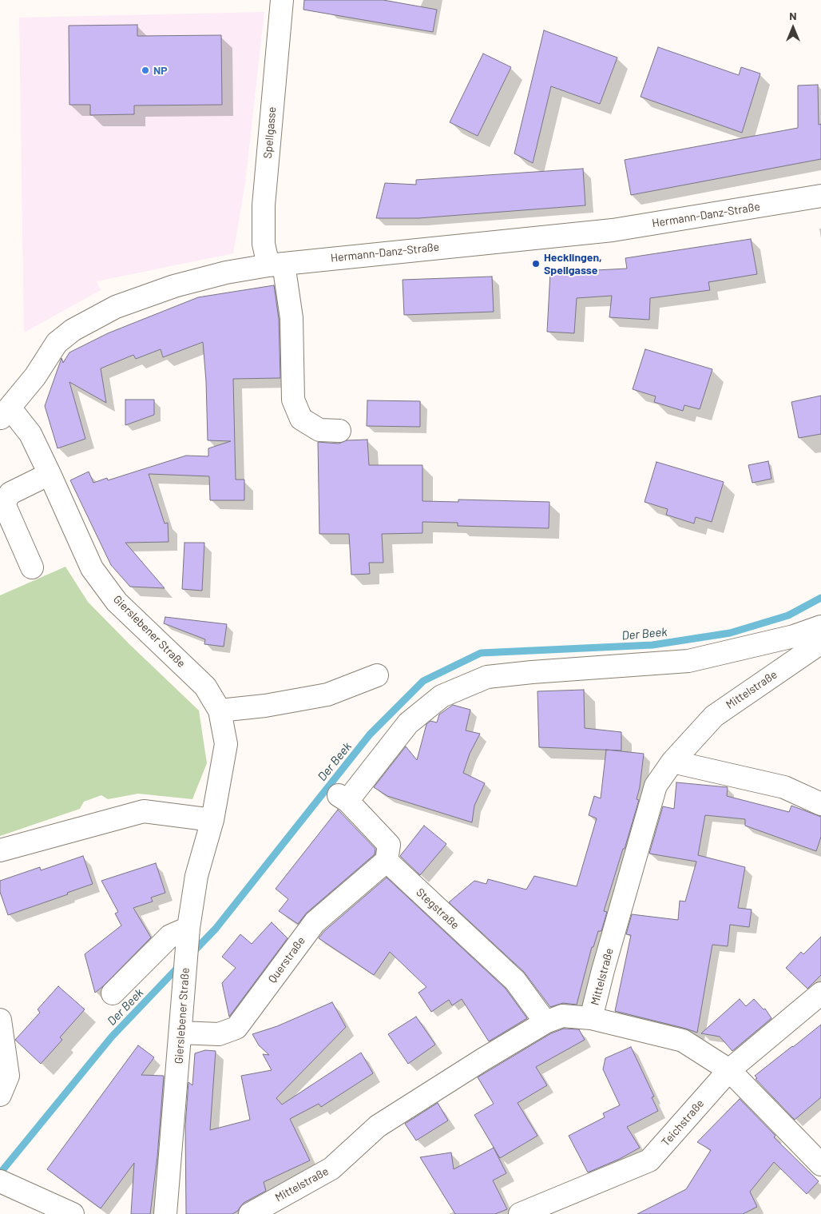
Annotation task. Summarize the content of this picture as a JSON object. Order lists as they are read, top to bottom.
{
  "streets": {
    "street": [
      "Spellgasse",
      "Hermann-Danz-Straße",
      "Gierslebener Straße",
      "Mittelstraße",
      "Stegstraße",
      "Querstraße",
      "Teichstraße"
    ]
  },
  "crossings": [
    ["Spellgasse", "Hermann-Danz-Straße"],
    ["Hermann-Danz-Straße", "Gierslebener Straße"],
    ["Gierslebener Straße", "Querstraße"],
    ["Mittelstraße", "Stegstraße"],
    ["Stegstraße", "Querstraße"]
  ],
  "water": ["Der Beek"],
  "places": ["NP", "Hecklingen, Spellgasse"],
  "north": "top"
}
